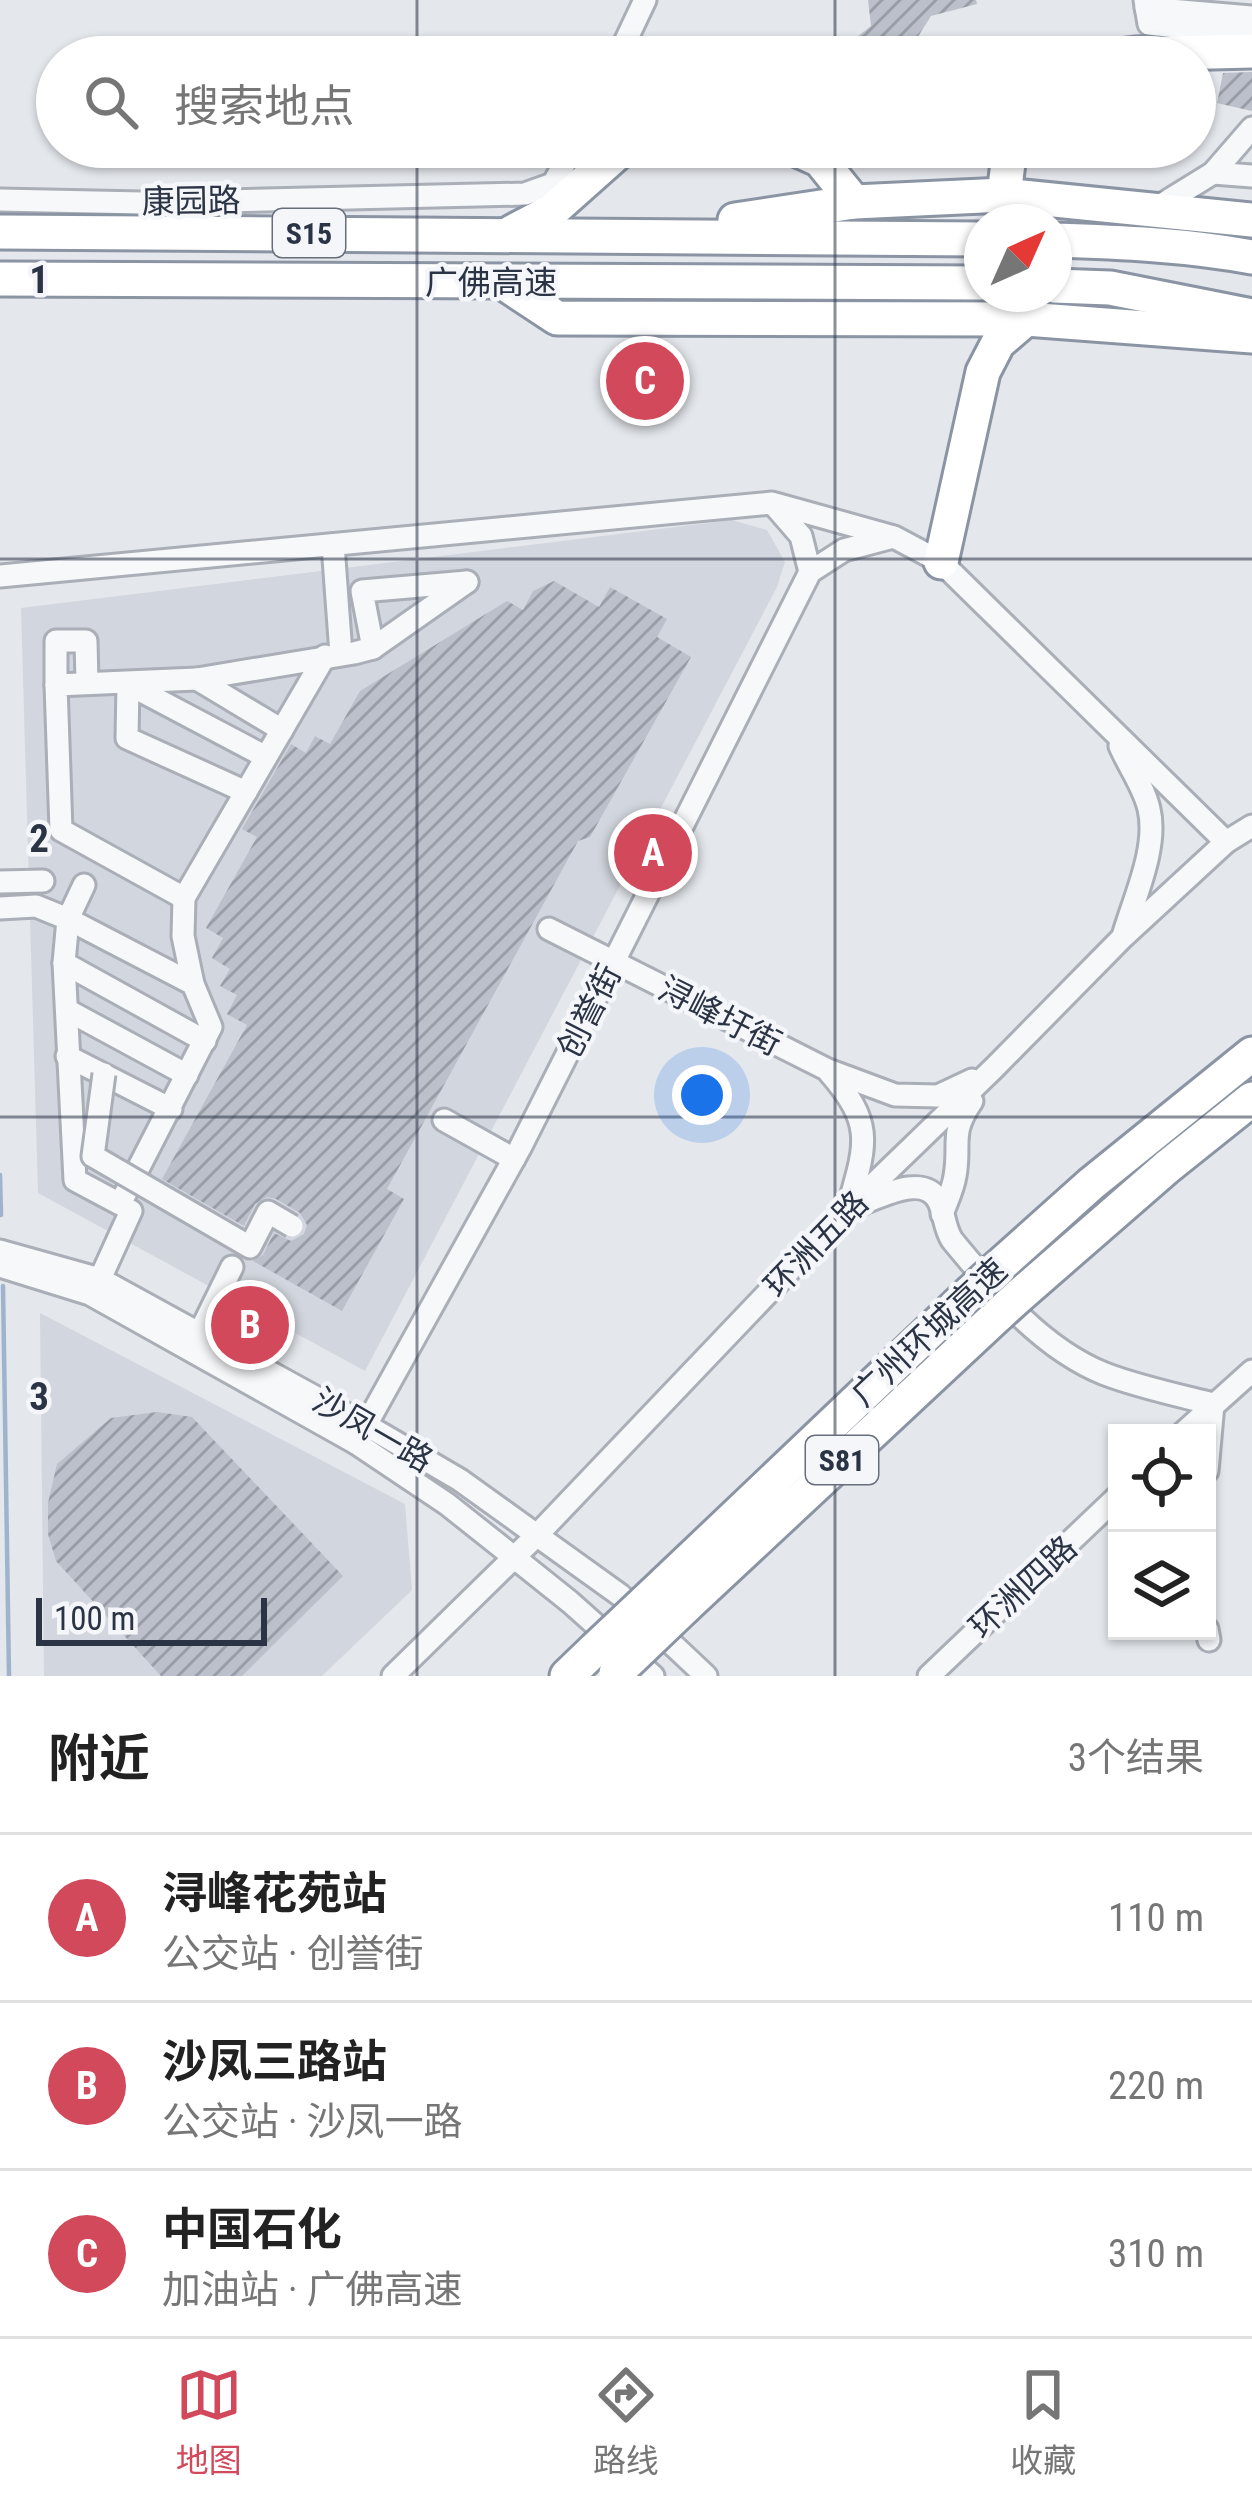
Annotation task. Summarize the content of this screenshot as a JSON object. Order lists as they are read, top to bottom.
{
  "streets": {
    "highway": [
      "S15",
      "广佛高速",
      "广州环城高速",
      "S81"
    ],
    "street": [
      "康园路",
      "创誉街",
      "浔峰圩街",
      "环洲五路",
      "沙凤一路",
      "环洲四路"
    ]
  },
  "crossings": [
    ["创誉街", "浔峰圩街"],
    ["创誉街", "沙凤一路"],
    ["浔峰圩街", "环洲五路"],
    ["环洲五路", "沙凤一路"]
  ],
  "scale_bar": "100 m",
  "north": "top right",
  "page": {
    "search": "搜索地点",
    "pins": ["C", "A", "B"],
    "scale": "100 m",
    "heading": ["附近", "3个结果"],
    "list": [
      {
        "mark": "A",
        "name": "浔峰花苑站",
        "note": "公交站 · 创誉街",
        "value": "110 m"
      },
      {
        "mark": "B",
        "name": "沙凤三路站",
        "note": "公交站 · 沙凤一路",
        "value": "220 m"
      },
      {
        "mark": "C",
        "name": "中国石化",
        "note": "加油站 · 广佛高速",
        "value": "310 m"
      }
    ],
    "nav": ["地图", "路线", "收藏"]
  },
  "grid": {
    "rows": ["1", "2", "3"]
  }
}
